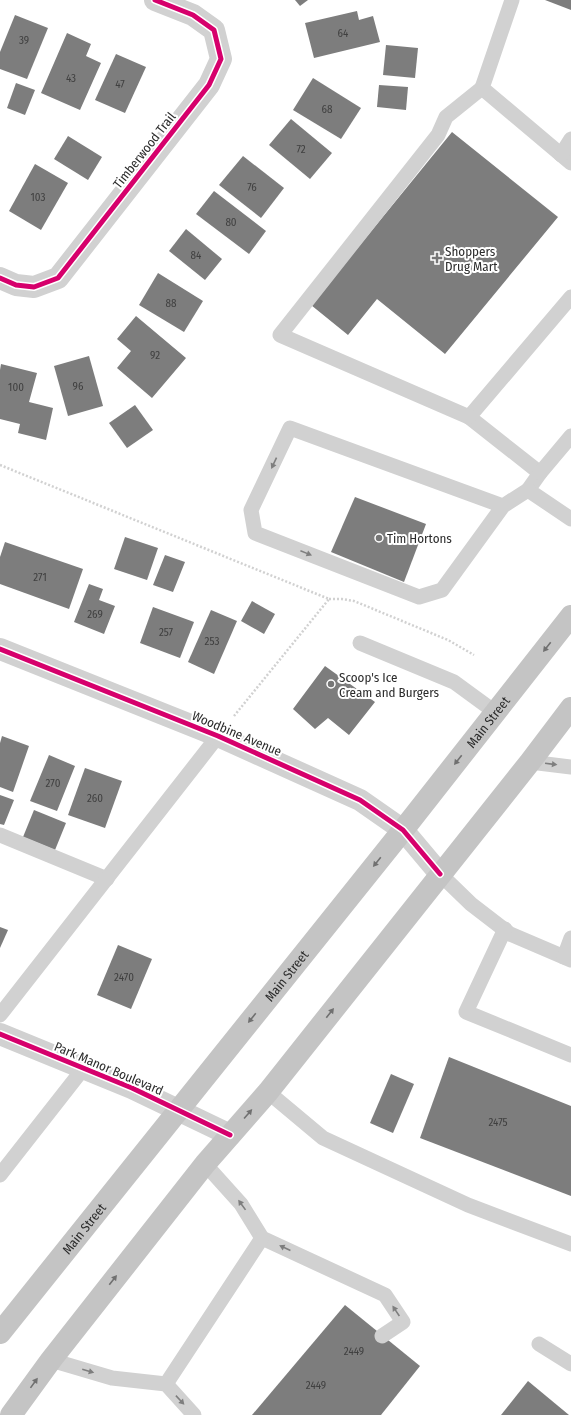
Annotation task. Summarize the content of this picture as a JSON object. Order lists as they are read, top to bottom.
{
  "streets": {
    "main road": ["Main Street"],
    "street": ["Timberwood Trail", "Woodbine Avenue", "Park Manor Boulevard"]
  },
  "crossings": [
    ["Main Street", "Woodbine Avenue"],
    ["Main Street", "Park Manor Boulevard"]
  ],
  "places": {
    "health": ["Shoppers Drug Mart"],
    "other": ["Tim Hortons", "Scoop's Ice Cream and Burgers"]
  },
  "house_numbers": [
    "64",
    "39",
    "43",
    "47",
    "68",
    "72",
    "76",
    "103",
    "80",
    "84",
    "88",
    "92",
    "96",
    "100",
    "271",
    "269",
    "257",
    "253",
    "270",
    "260",
    "2470",
    "2475",
    "2449",
    "2449"
  ]
}
